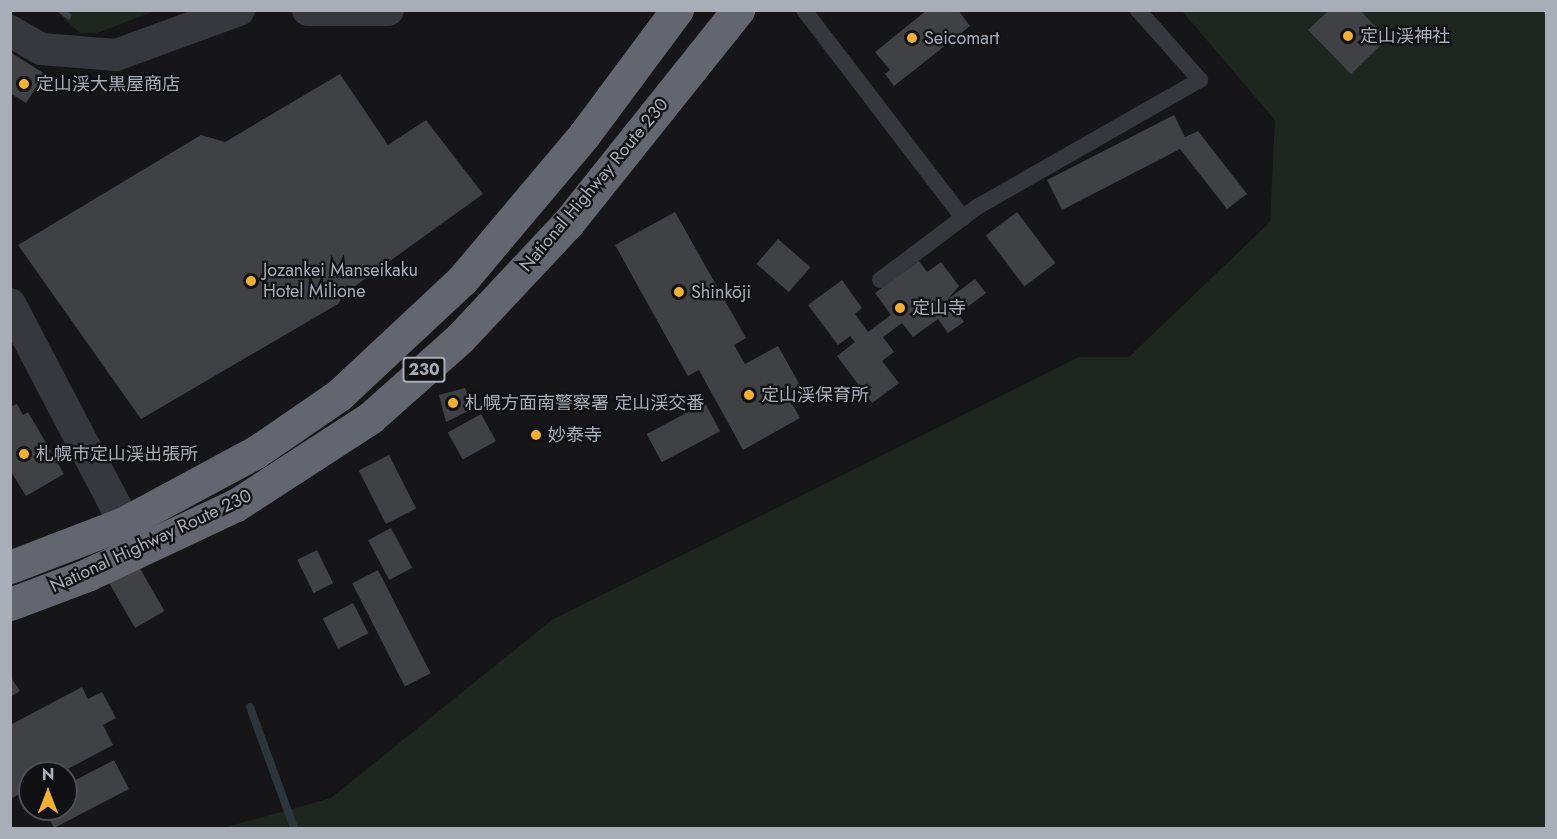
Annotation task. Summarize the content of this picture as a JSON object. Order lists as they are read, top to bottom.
{
  "streets": {
    "highway": ["National Highway Route 230", "230"]
  },
  "places": [
    "定山渓神社",
    "Seicomart",
    "定山渓大黒屋商店",
    "Jozankei Manseikaku Hotel Milione",
    "Shinkōji",
    "定山寺",
    "定山渓保育所",
    "札幌方面南警察署 定山渓交番",
    "妙泰寺",
    "札幌市定山渓出張所"
  ],
  "north": "top"
}
